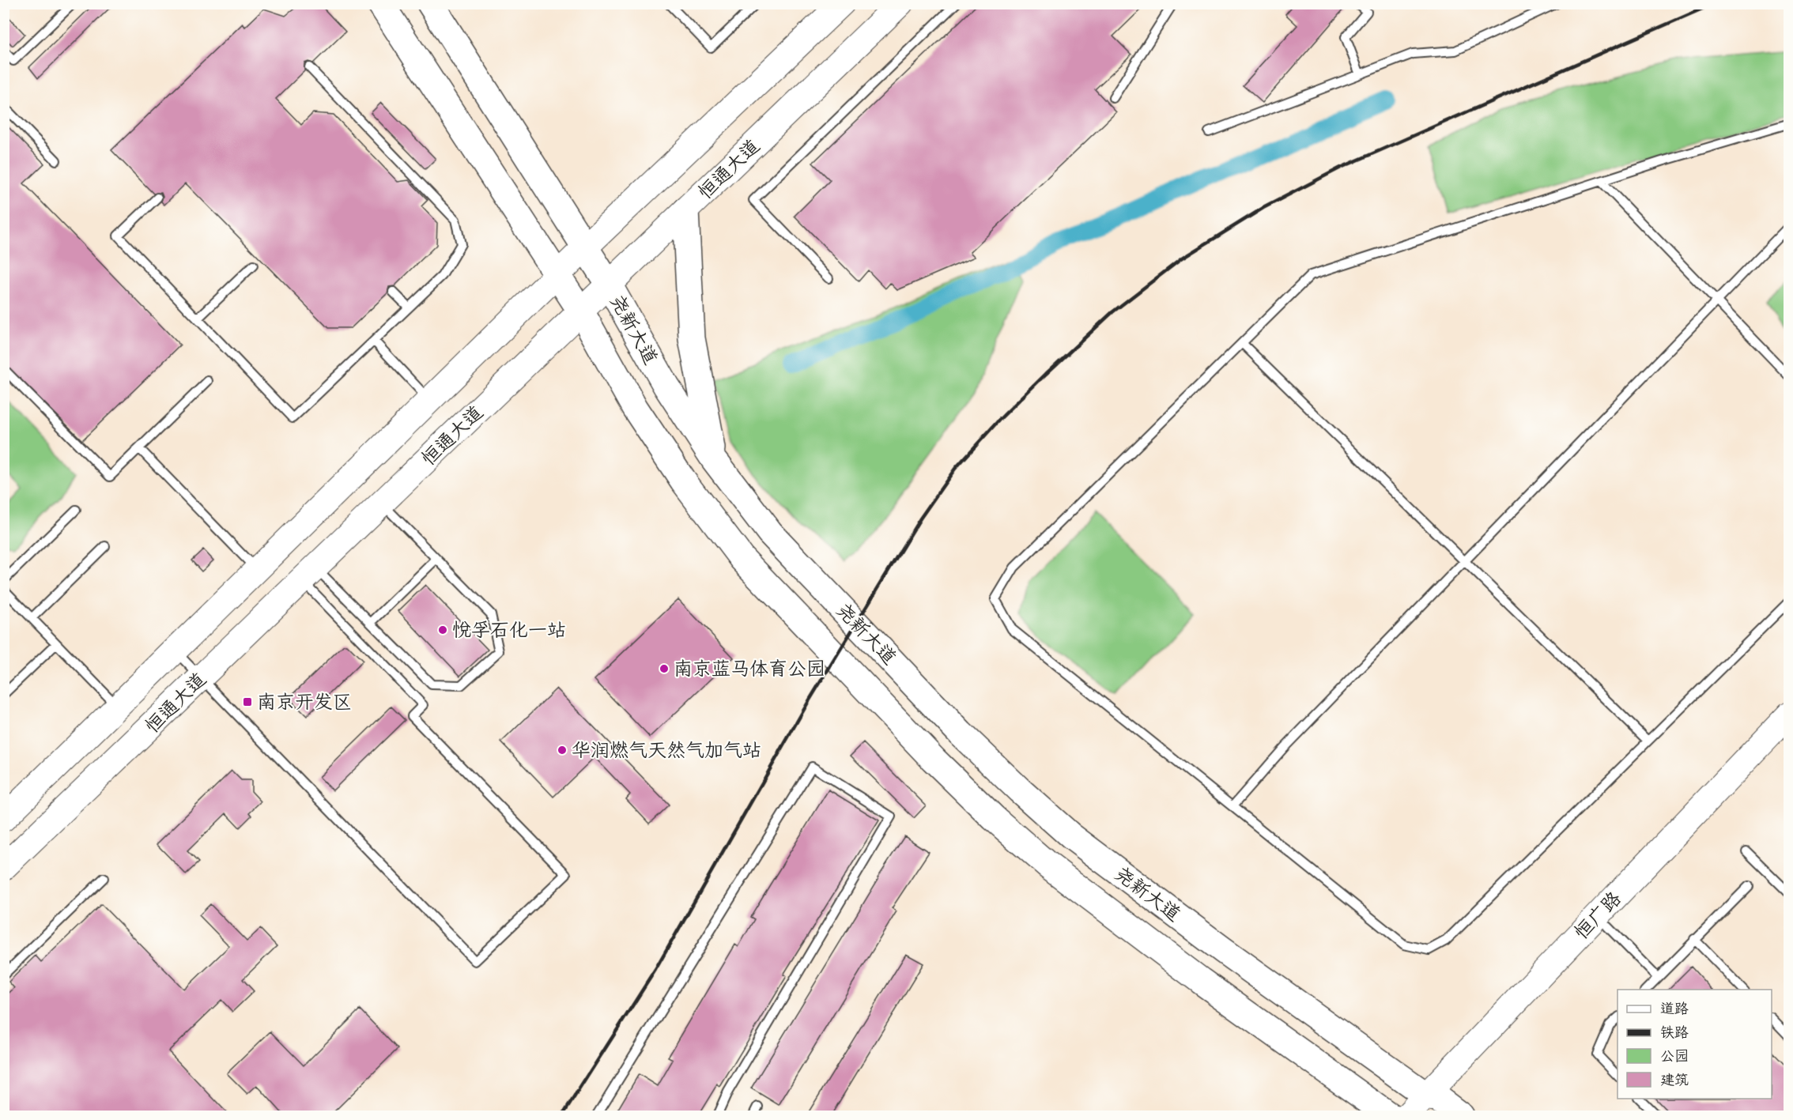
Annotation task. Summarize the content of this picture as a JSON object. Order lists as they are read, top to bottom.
{
  "streets": {
    "main road": ["恒通大道", "尧新大道", "恒广路"]
  },
  "crossings": [
    ["恒通大道", "尧新大道"],
    ["尧新大道", "恒广路"]
  ],
  "places": {
    "other": ["悦孚石化一站", "南京蓝马体育公园", "华润燃气天然气加气站"],
    "transit": ["南京开发区"]
  },
  "legend": [
    "道路",
    "铁路",
    "公园",
    "建筑"
  ]
}
